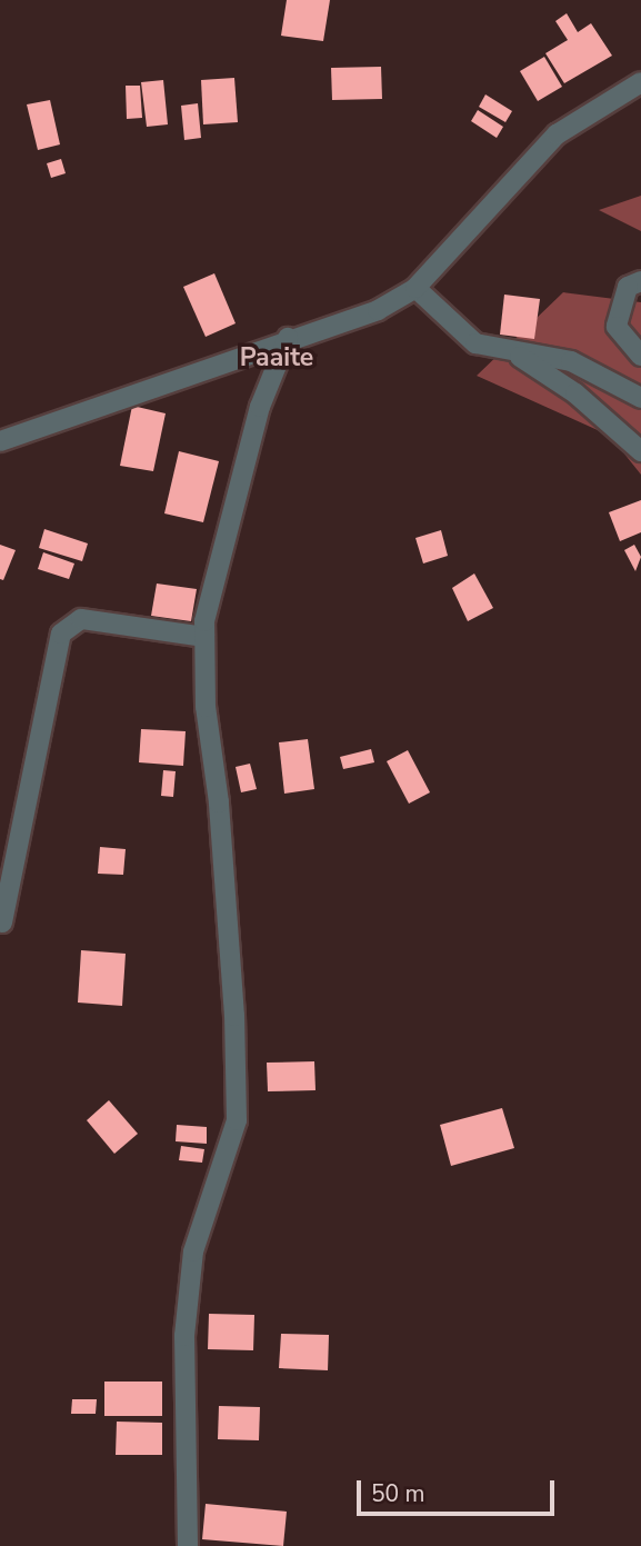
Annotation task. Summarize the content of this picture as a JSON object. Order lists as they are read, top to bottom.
{
  "districts": ["Paaite"],
  "scale_bar": "50 m"
}
